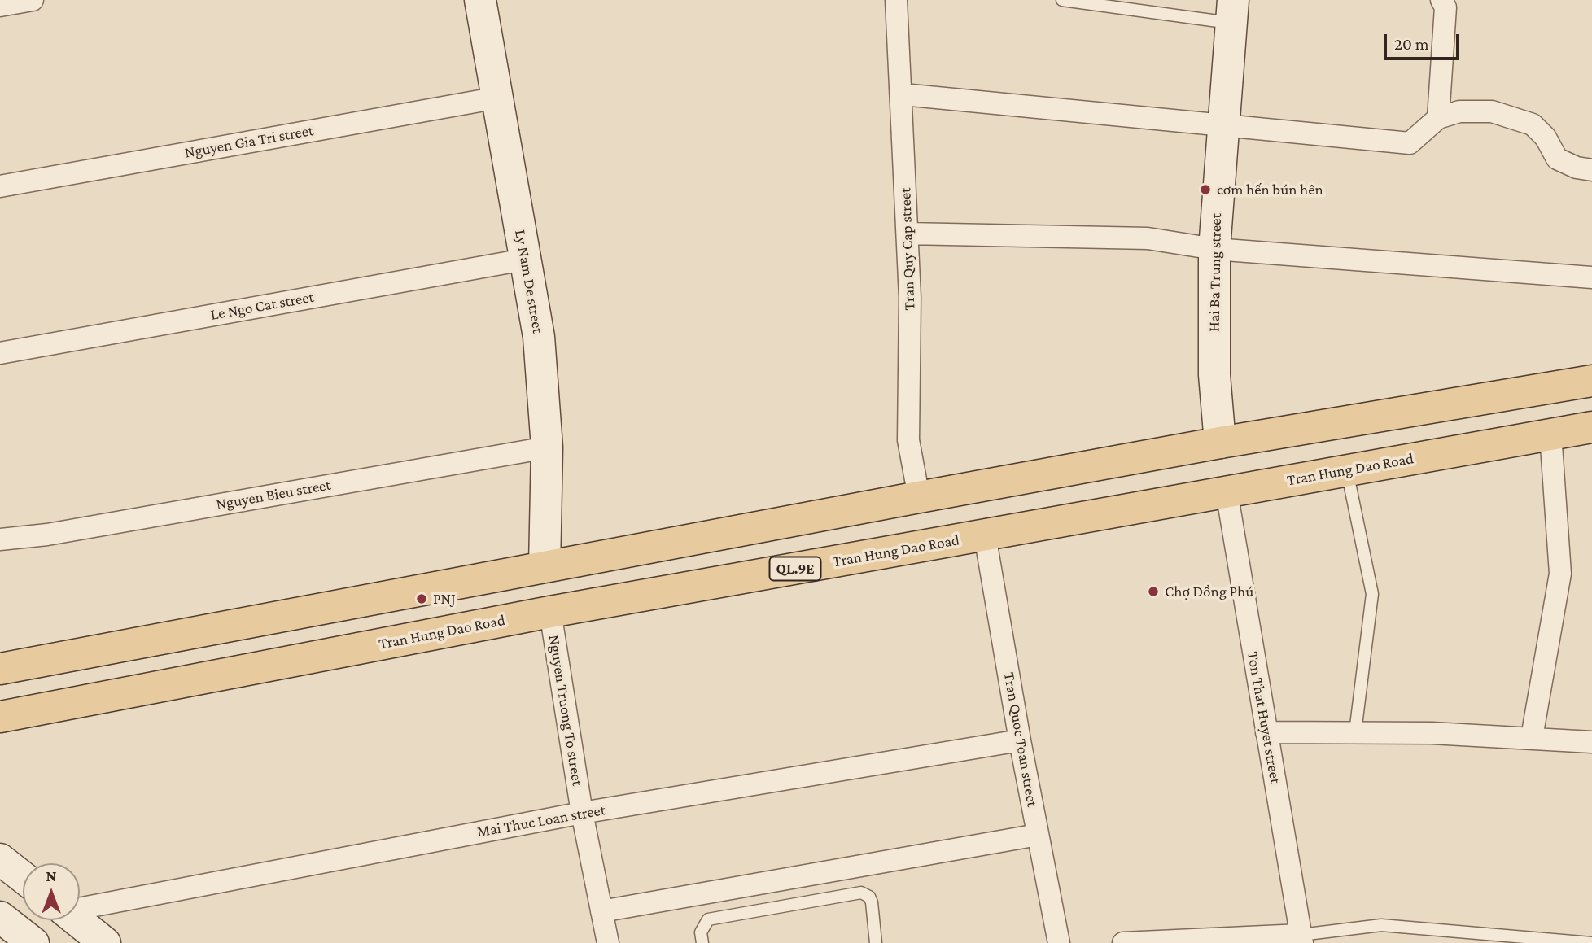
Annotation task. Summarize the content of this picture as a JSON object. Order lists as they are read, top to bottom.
{
  "streets": {
    "main road": ["Tran Hung Dao Road", "QL.9E"],
    "street": [
      "Nguyen Gia Tri street",
      "Tran Quy Cap street",
      "Hai Ba Trung street",
      "Ly Nam De street",
      "Le Ngo Cat street",
      "Nguyen Bieu street",
      "Nguyen Truong To street",
      "Ton That Huyet street",
      "Tran Quoc Toan street",
      "Mai Thuc Loan street"
    ]
  },
  "crossings": [
    ["Nguyen Gia Tri street", "Ly Nam De street"],
    ["Ly Nam De street", "Le Ngo Cat street"],
    ["Ly Nam De street", "Nguyen Bieu street"],
    ["Tran Hung Dao Road", "Nguyen Truong To street"],
    ["Tran Hung Dao Road", "Ton That Huyet street"],
    ["Tran Hung Dao Road", "Tran Quoc Toan street"],
    ["Nguyen Truong To street", "Mai Thuc Loan street"],
    ["Tran Quoc Toan street", "Mai Thuc Loan street"]
  ],
  "places": ["cơm hến bún hên", "Chợ Đồng Phú", "PNJ"],
  "scale_bar": "20 m",
  "north": "top"
}
